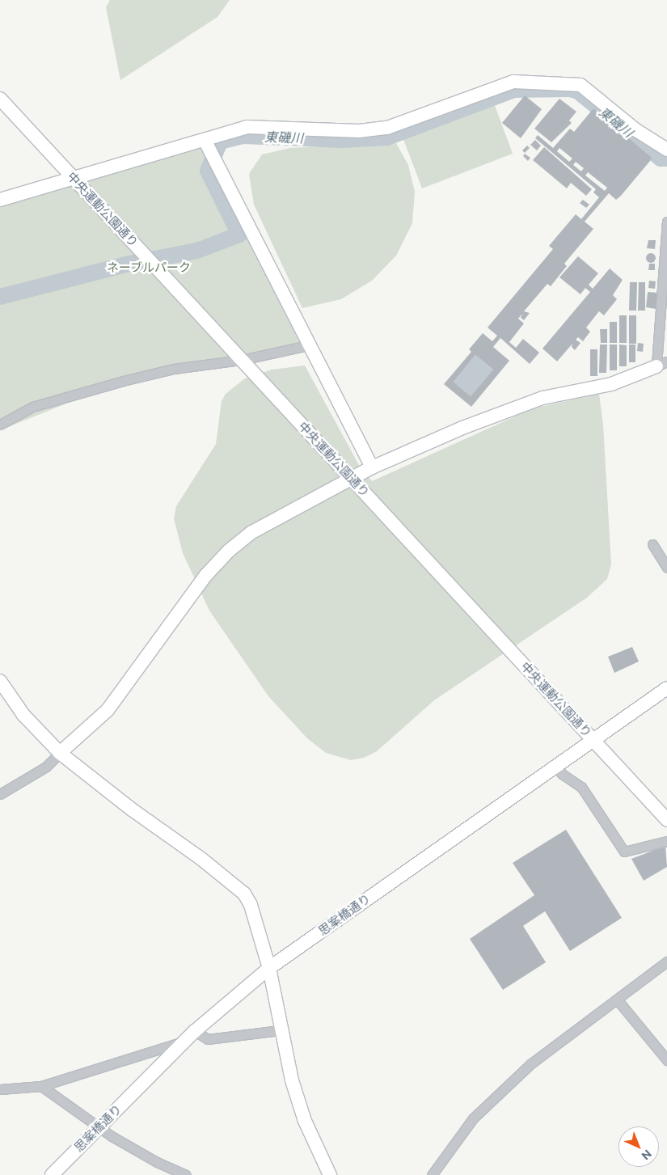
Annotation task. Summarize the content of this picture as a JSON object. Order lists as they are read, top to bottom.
{
  "streets": {
    "street": ["中央運動公園通り", "思案橋通り"]
  },
  "crossings": [
    ["中央運動公園通り", "思案橋通り"]
  ],
  "water": ["東磯川"],
  "parks": ["ネーブルパーク"],
  "north": "bottom right"
}
